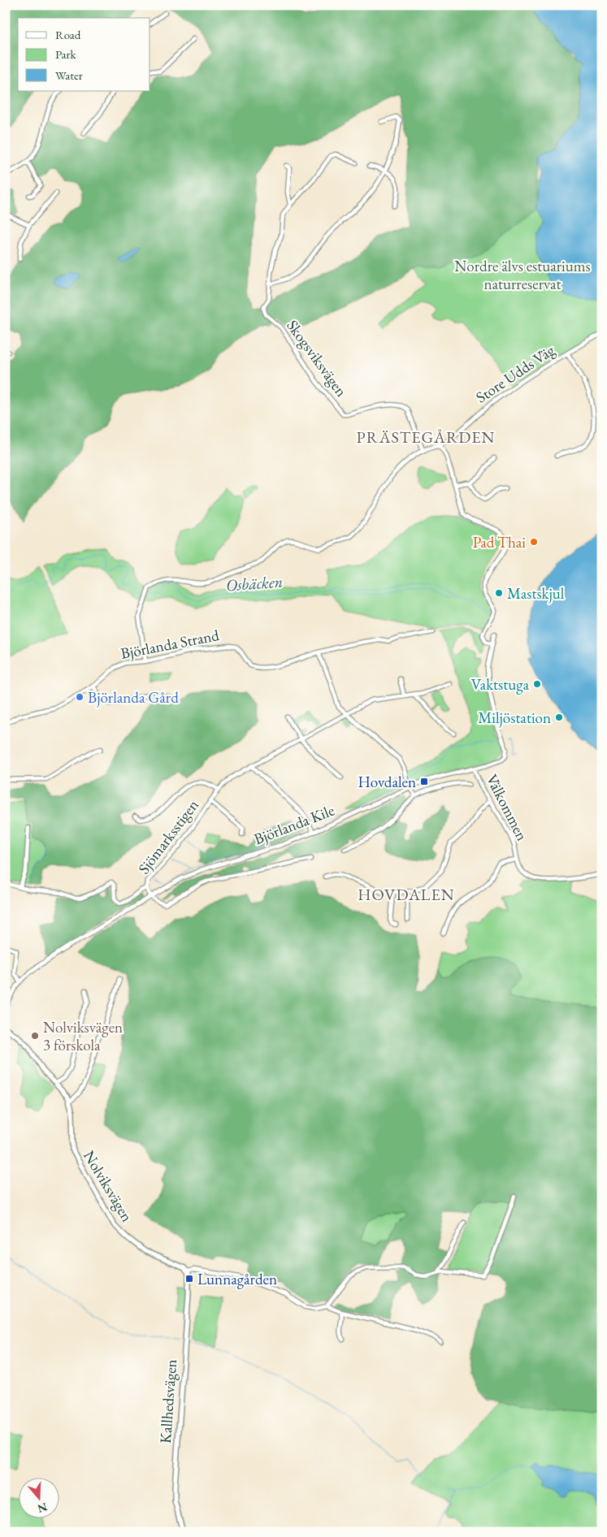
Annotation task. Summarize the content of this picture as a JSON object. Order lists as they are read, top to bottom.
{
  "streets": {
    "street": [
      "Skogsviksvägen",
      "Store Udds Väg",
      "Björlanda Strand",
      "Välkommen",
      "Björlanda Kile",
      "Sjömarksstigen",
      "Nolviksvägen",
      "Kallhedsvägen"
    ]
  },
  "crossings": [
    ["Skogsviksvägen", "Store Udds Väg"],
    ["Store Udds Väg", "Björlanda Strand"],
    ["Välkommen", "Björlanda Kile"],
    ["Nolviksvägen", "Kallhedsvägen"]
  ],
  "districts": ["PRÄSTEGÅRDEN", "HOVDALEN"],
  "water": ["Osbäcken"],
  "parks": ["Nordre älvs estuariums naturreservat"],
  "places": {
    "other": [
      "Pad Thai",
      "Mastskjul",
      "Vaktstuga",
      "Björlanda Gård",
      "Miljöstation",
      "Nolviksvägen 3 förskola"
    ],
    "transit": ["Hovdalen", "Lunnagården"]
  },
  "legend": ["Road", "Park", "Water"],
  "north": "bottom"
}
